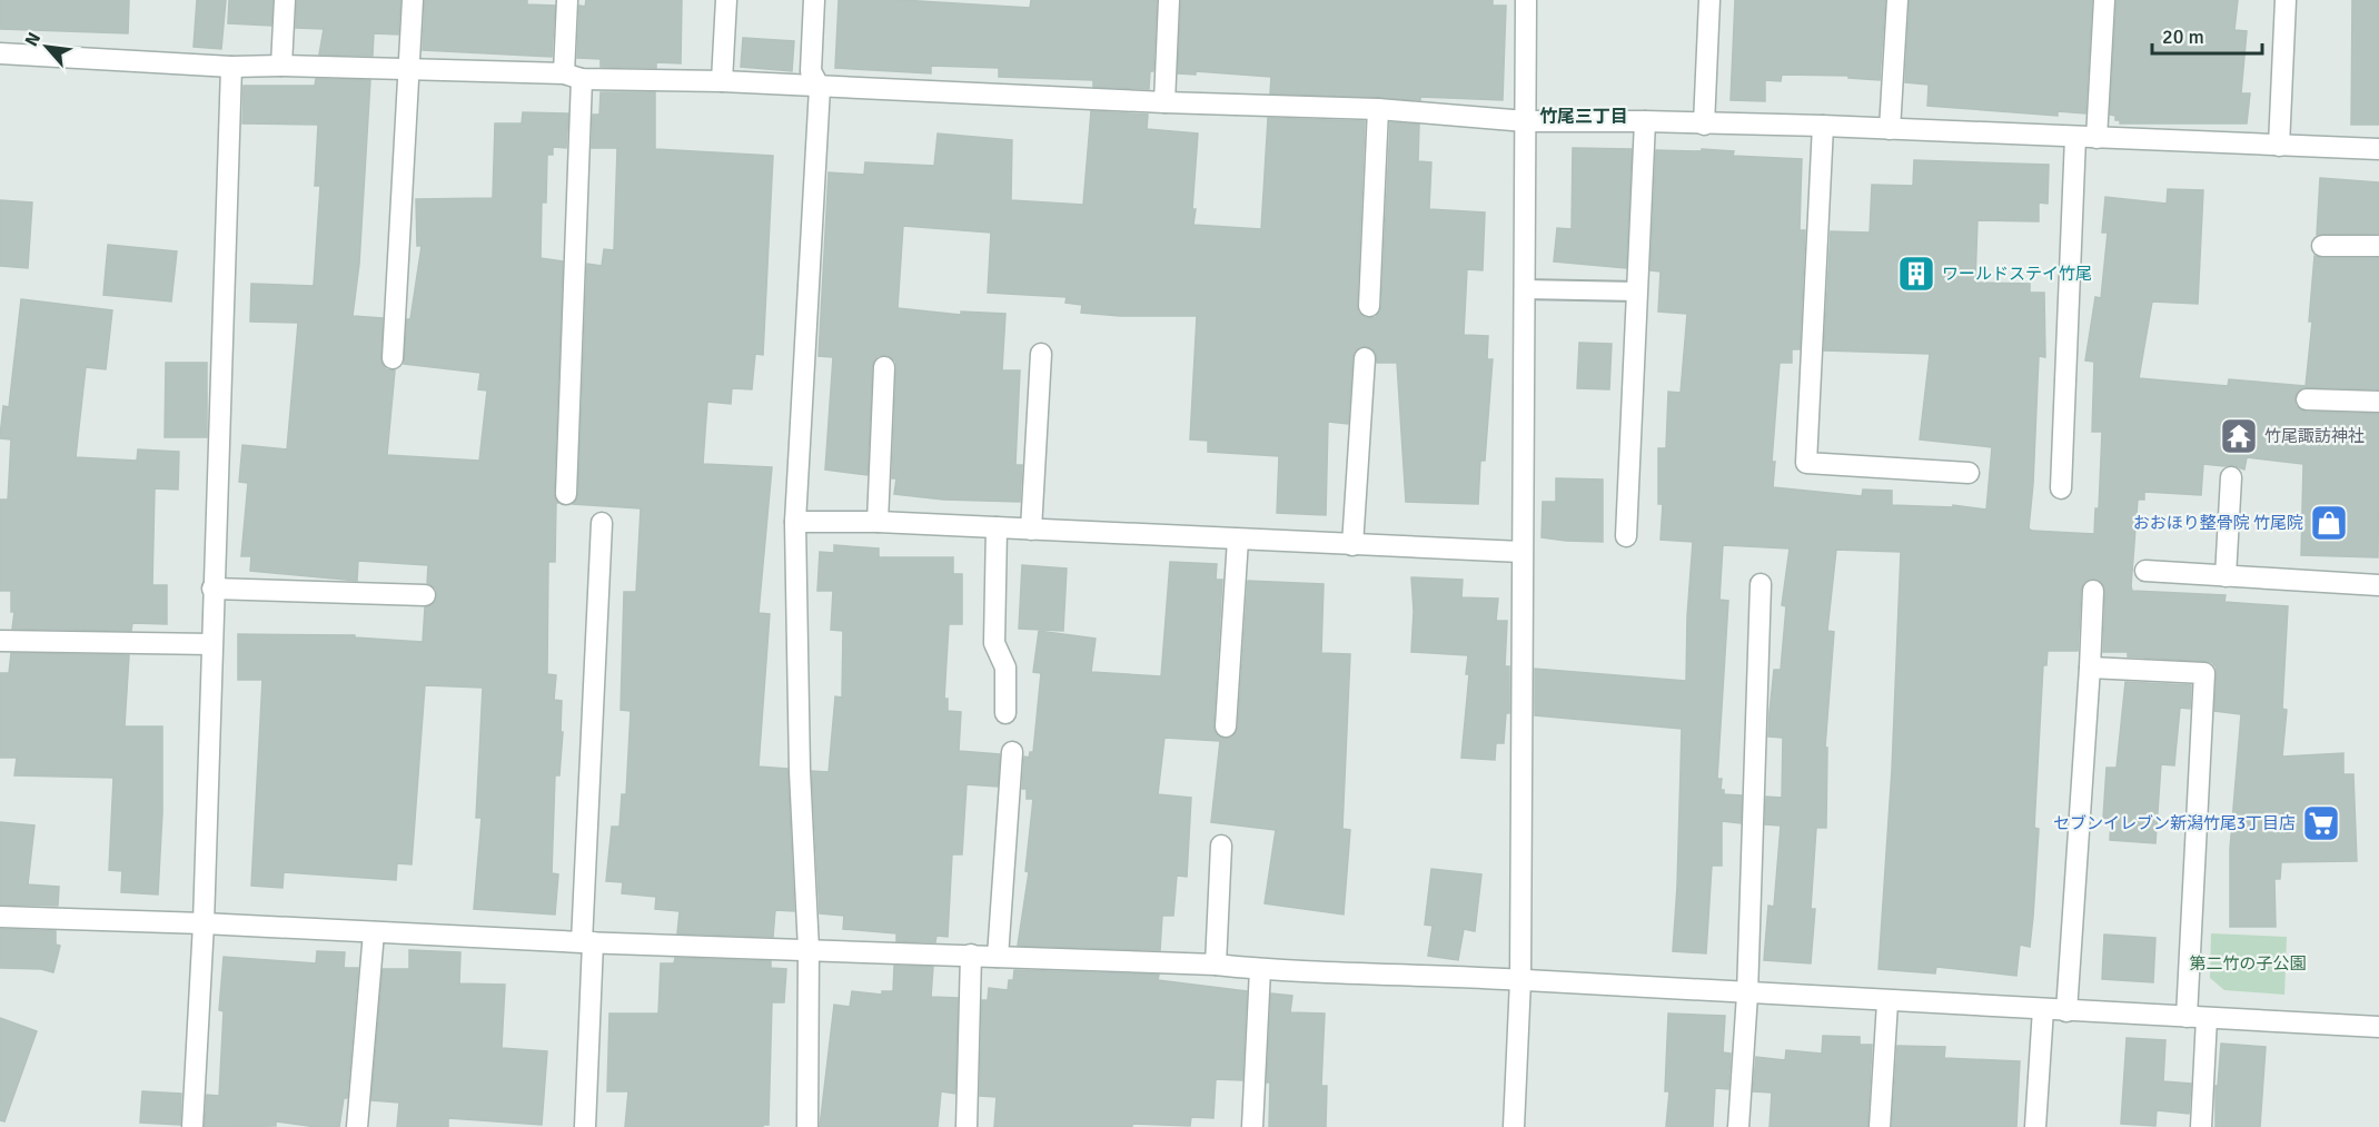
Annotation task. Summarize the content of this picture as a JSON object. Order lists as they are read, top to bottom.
{
  "districts": ["竹尾三丁目"],
  "parks": ["第二竹の子公園"],
  "places": {
    "building": ["ワールドステイ竹尾"],
    "temple": ["竹尾諏訪神社"],
    "shop": ["おおほり整骨院 竹尾院"],
    "supermarket": ["セブンイレブン新潟竹尾3丁目店"]
  },
  "scale_bar": "20 m",
  "north": "top left"
}
